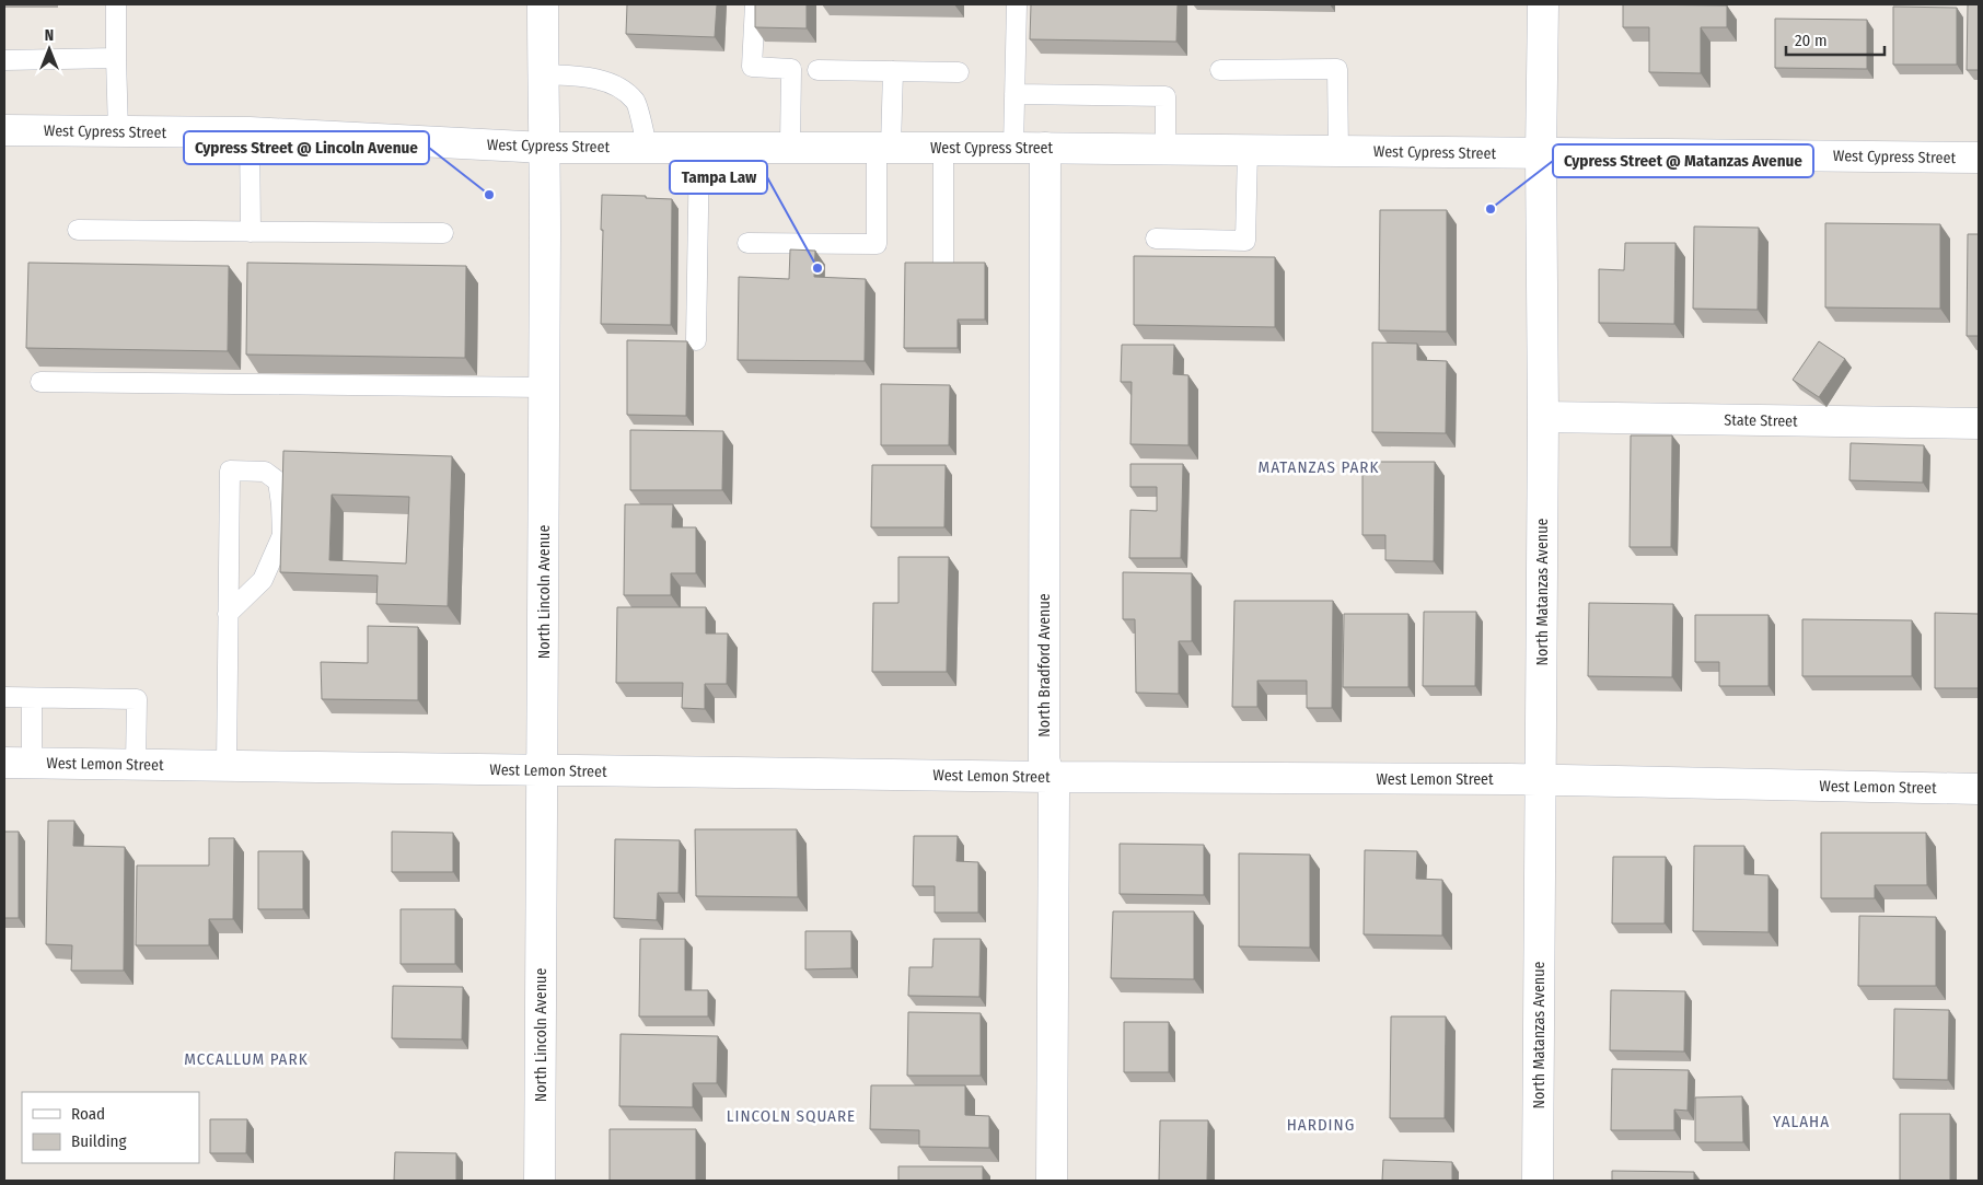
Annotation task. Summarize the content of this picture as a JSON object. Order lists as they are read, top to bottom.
{
  "streets": {
    "street": [
      "West Cypress Street",
      "State Street",
      "North Lincoln Avenue",
      "North Matanzas Avenue",
      "North Bradford Avenue",
      "West Lemon Street"
    ]
  },
  "crossings": [
    ["West Cypress Street", "North Lincoln Avenue"],
    ["West Cypress Street", "North Matanzas Avenue"],
    ["West Cypress Street", "North Bradford Avenue"],
    ["State Street", "North Matanzas Avenue"],
    ["North Lincoln Avenue", "West Lemon Street"],
    ["North Matanzas Avenue", "West Lemon Street"],
    ["North Bradford Avenue", "West Lemon Street"]
  ],
  "districts": [
    "MATANZAS PARK",
    "MCCALLUM PARK",
    "LINCOLN SQUARE",
    "YALAHA",
    "HARDING"
  ],
  "places": ["Cypress Street @ Lincoln Avenue", "Cypress Street @ Matanzas Avenue", "Tampa Law"],
  "legend": ["Road", "Building"],
  "scale_bar": "20 m",
  "north": "top"
}
